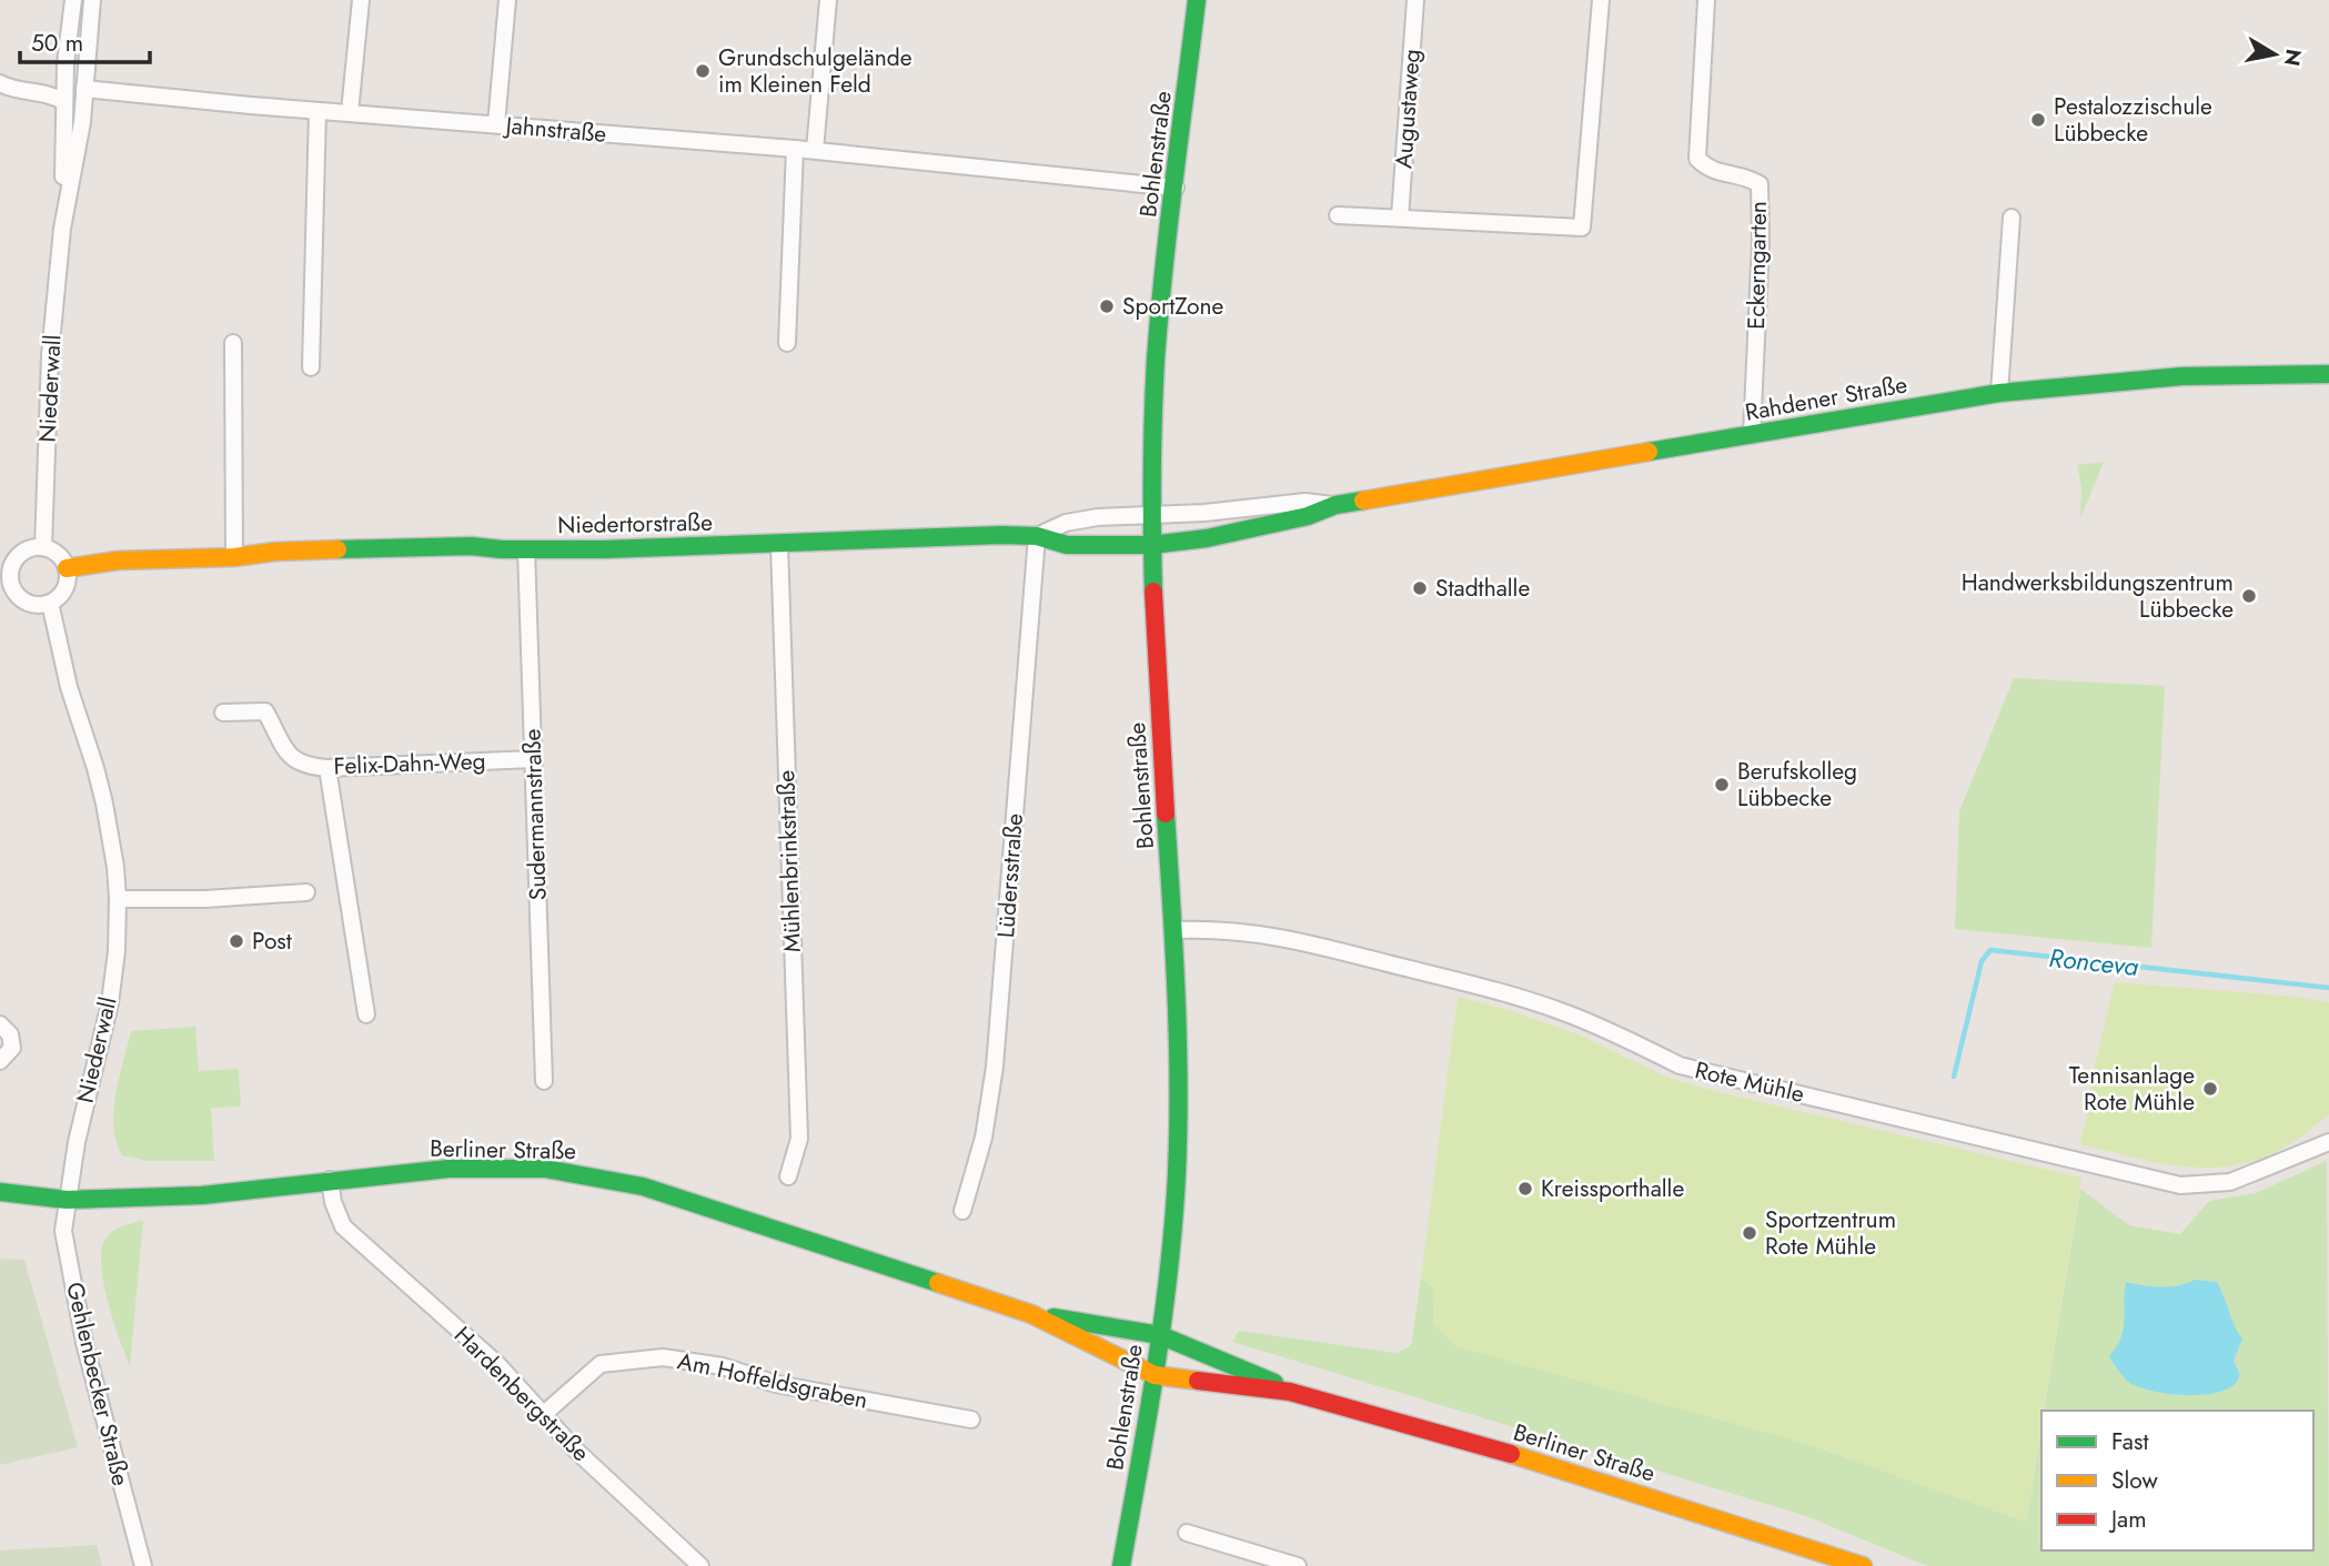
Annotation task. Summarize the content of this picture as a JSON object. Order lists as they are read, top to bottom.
{
  "streets": {
    "main road": [
      "Bohlenstraße",
      "Rahdener Straße",
      "Niedertorstraße",
      "Berliner Straße"
    ],
    "street": [
      "Augustaweg",
      "Jahnstraße",
      "Eckerngarten",
      "Niederwall",
      "Felix-Dahn-Weg",
      "Sudermannstraße",
      "Mühlenbrinkstraße",
      "Lüdersstraße",
      "Rote Mühle",
      "Am Hoffeldsgraben",
      "Gehlenbecker Straße",
      "Hardenbergstraße"
    ]
  },
  "crossings": [
    ["Jahnstraße", "Bohlenstraße"],
    ["Jahnstraße", "Niederwall"],
    ["Bohlenstraße", "Rahdener Straße"],
    ["Bohlenstraße", "Niedertorstraße"],
    ["Bohlenstraße", "Rote Mühle"],
    ["Bohlenstraße", "Berliner Straße"],
    ["Eckerngarten", "Rahdener Straße"],
    ["Niederwall", "Niedertorstraße"],
    ["Niederwall", "Berliner Straße"],
    ["Niederwall", "Gehlenbecker Straße"],
    ["Rahdener Straße", "Niedertorstraße"],
    ["Niedertorstraße", "Sudermannstraße"],
    ["Niedertorstraße", "Mühlenbrinkstraße"],
    ["Niedertorstraße", "Lüdersstraße"],
    ["Felix-Dahn-Weg", "Sudermannstraße"],
    ["Berliner Straße", "Gehlenbecker Straße"],
    ["Berliner Straße", "Hardenbergstraße"],
    ["Am Hoffeldsgraben", "Hardenbergstraße"]
  ],
  "water": ["Ronceva"],
  "places": [
    "Grundschulgelände im Kleinen Feld",
    "Pestalozzischule Lübbecke",
    "SportZone",
    "Stadthalle",
    "Handwerksbildungszentrum Lübbecke",
    "Berufskolleg Lübbecke",
    "Post",
    "Tennisanlage Rote Mühle",
    "Kreissporthalle",
    "Sportzentrum Rote Mühle"
  ],
  "legend": ["Fast", "Slow", "Jam"],
  "scale_bar": "50 m",
  "north": "right"
}
